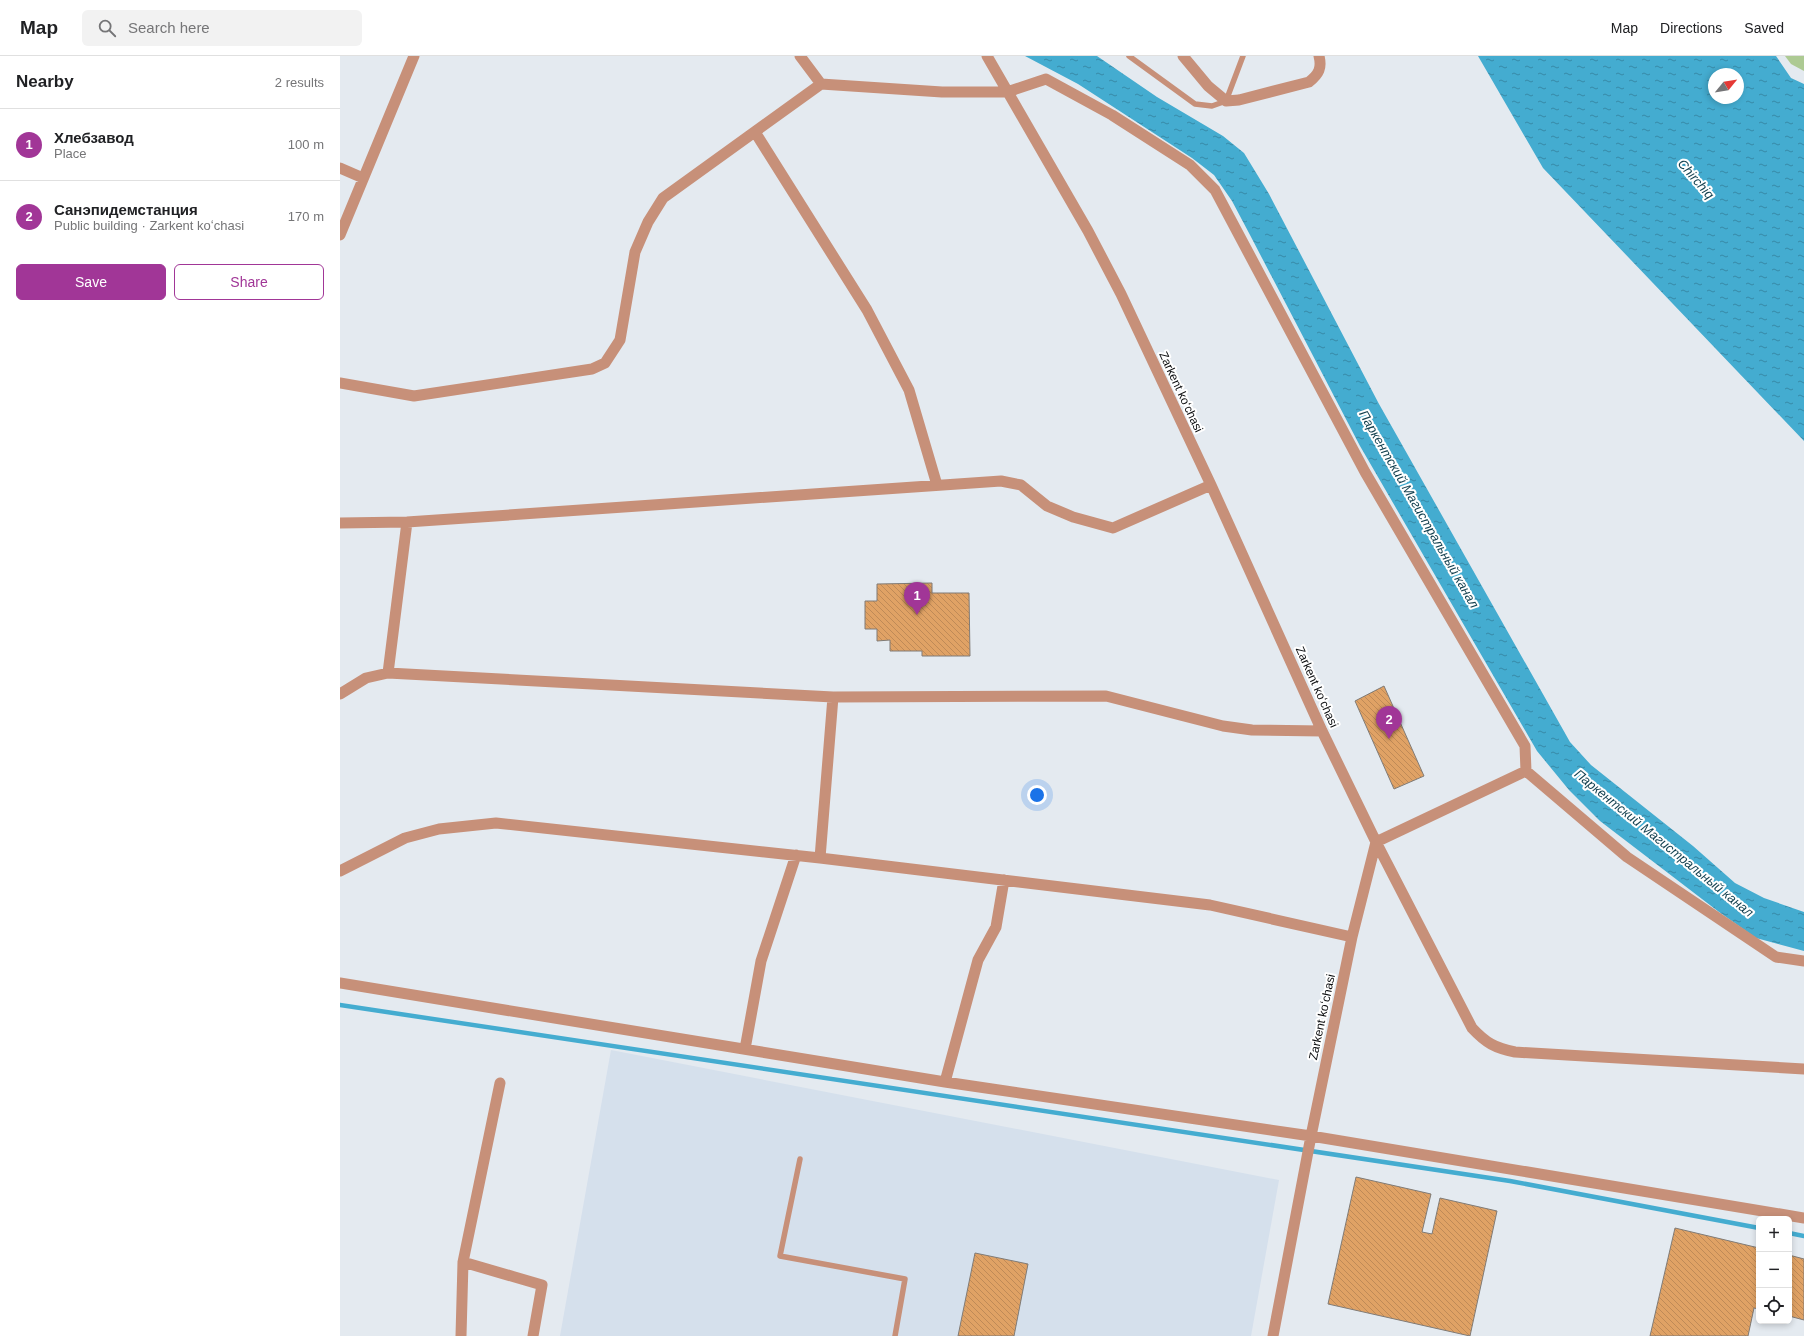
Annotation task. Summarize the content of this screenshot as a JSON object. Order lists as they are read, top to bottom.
{
  "streets": {
    "street": ["Zarkent koʻchasi"]
  },
  "water": ["Chirchiq", "Паркентский Магистральный канал"],
  "north": "top right",
  "page": {
    "header": "Map",
    "search": "Search here",
    "nav": ["Map", "Directions", "Saved"],
    "heading": ["Nearby", "2 results"],
    "list": [
      {
        "mark": "1",
        "name": "Хлебзавод",
        "note": "Place",
        "value": "100 m"
      },
      {
        "mark": "2",
        "name": "Санэпидемстанция",
        "note": "Public building · Zarkent koʻchasi",
        "value": "170 m"
      }
    ],
    "buttons": ["Save", "Share"],
    "pins": ["1", "2"],
    "map_buttons": ["+", "−"]
  }
}
